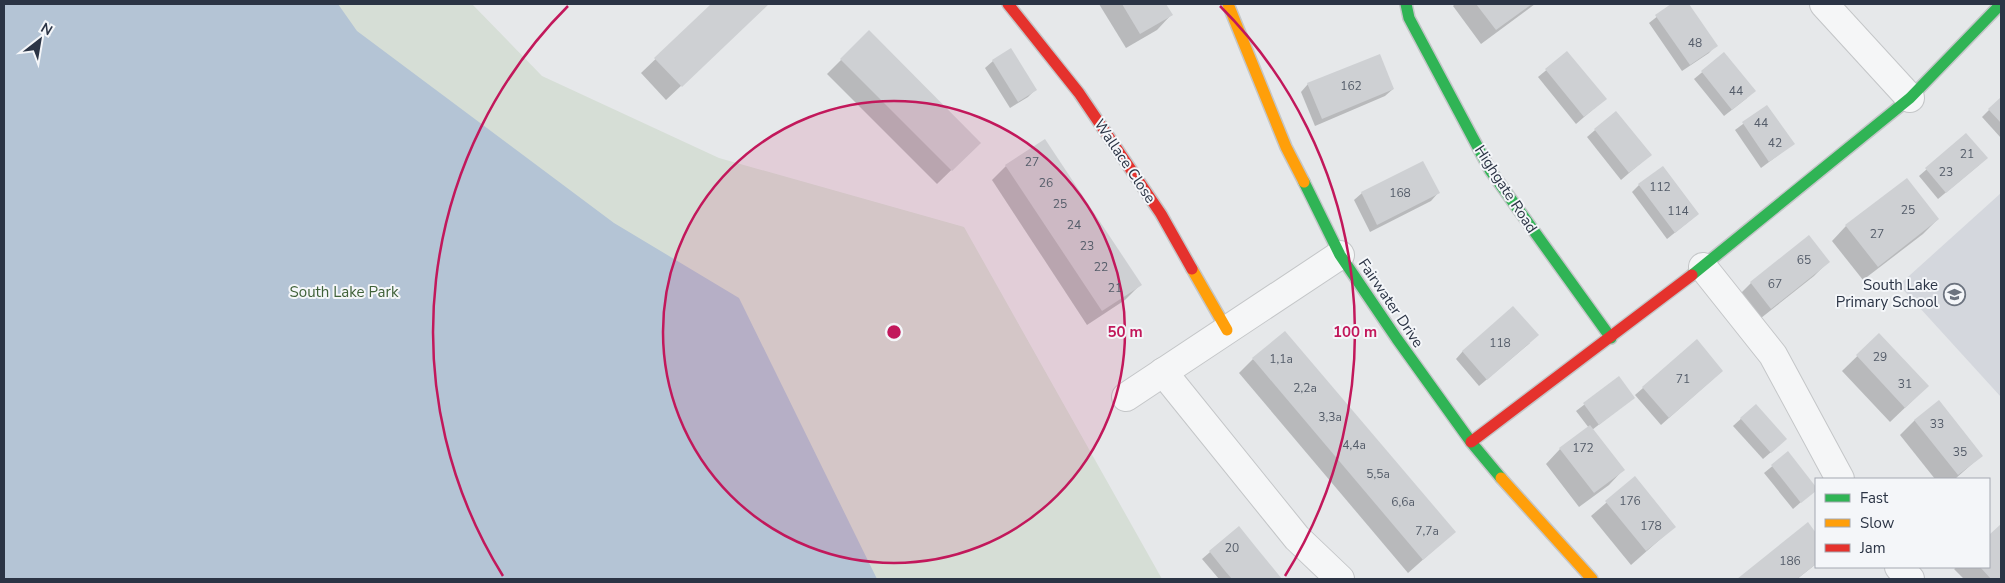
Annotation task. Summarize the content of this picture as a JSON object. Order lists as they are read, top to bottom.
{
  "streets": {
    "street": ["Wallace Close", "Highgate Road", "Fairwater Drive"]
  },
  "parks": ["South Lake Park"],
  "places": {
    "school or university": ["South Lake Primary School"]
  },
  "house_numbers": [
    "48",
    "162",
    "44",
    "44",
    "42",
    "21",
    "27",
    "23",
    "26",
    "112",
    "168",
    "25",
    "25",
    "114",
    "24",
    "27",
    "23",
    "65",
    "22",
    "67",
    "21",
    "118",
    "29",
    "1,1a",
    "71",
    "31",
    "2,2a",
    "3,3a",
    "33",
    "4,4a",
    "172",
    "35",
    "5,5a",
    "176",
    "6,6a",
    "178",
    "7,7a",
    "20",
    "186"
  ],
  "legend": ["Fast", "Slow", "Jam"],
  "north": "top right",
  "rings": ["50 m", "100 m"]
}
